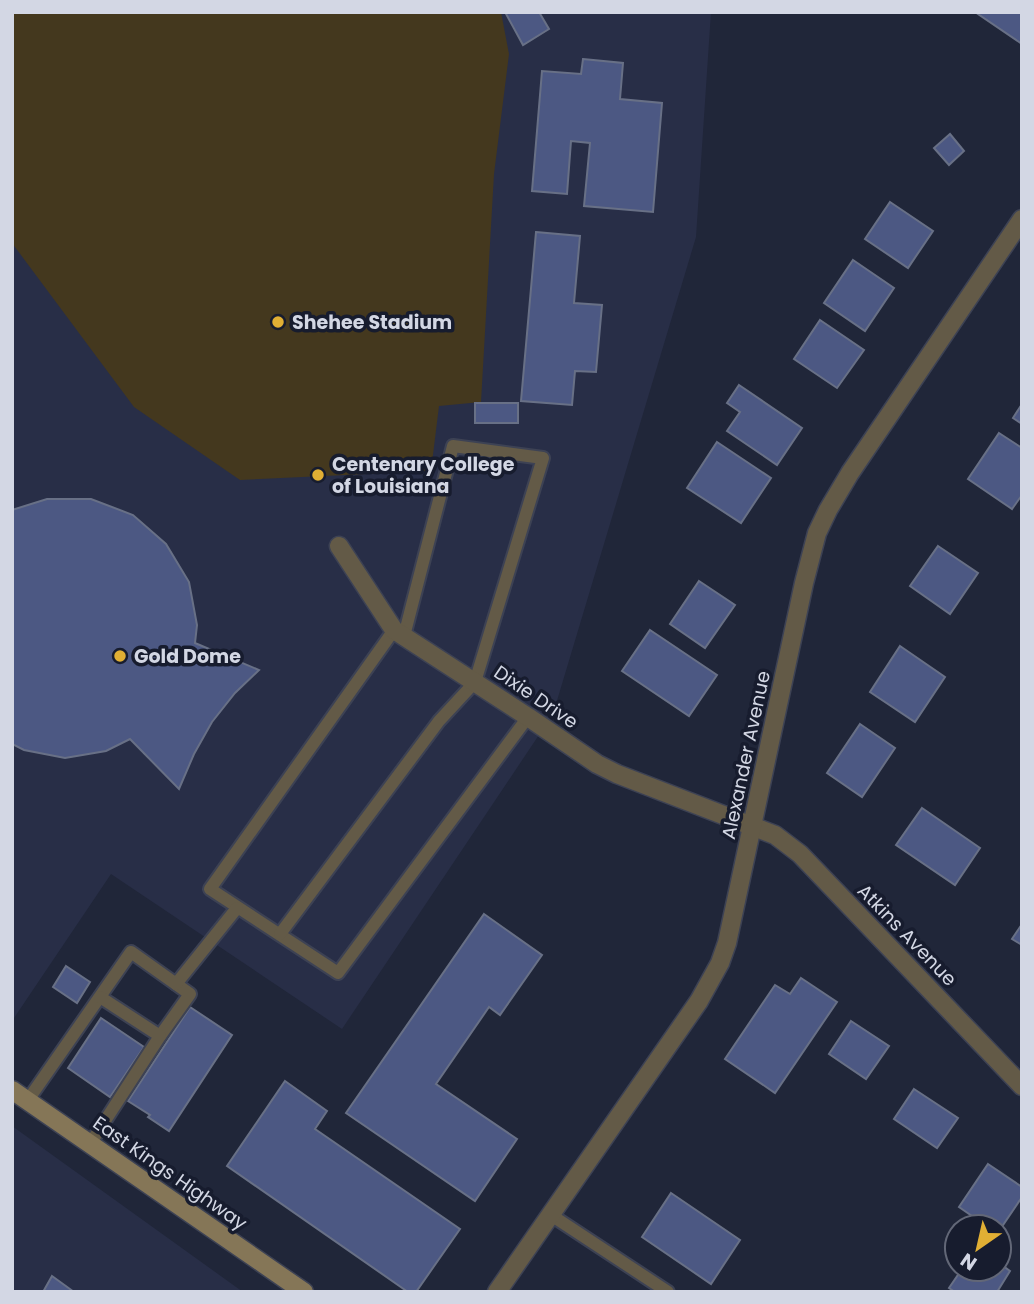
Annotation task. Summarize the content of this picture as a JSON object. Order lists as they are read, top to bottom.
{
  "streets": {
    "main road": ["East Kings Highway"],
    "street": ["Dixie Drive", "Alexander Avenue", "Atkins Avenue"]
  },
  "crossings": [
    ["Dixie Drive", "Alexander Avenue"],
    ["Dixie Drive", "Atkins Avenue"],
    ["Alexander Avenue", "Atkins Avenue"]
  ],
  "places": ["Shehee Stadium", "Centenary College of Louisiana", "Gold Dome"],
  "north": "bottom left"
}
